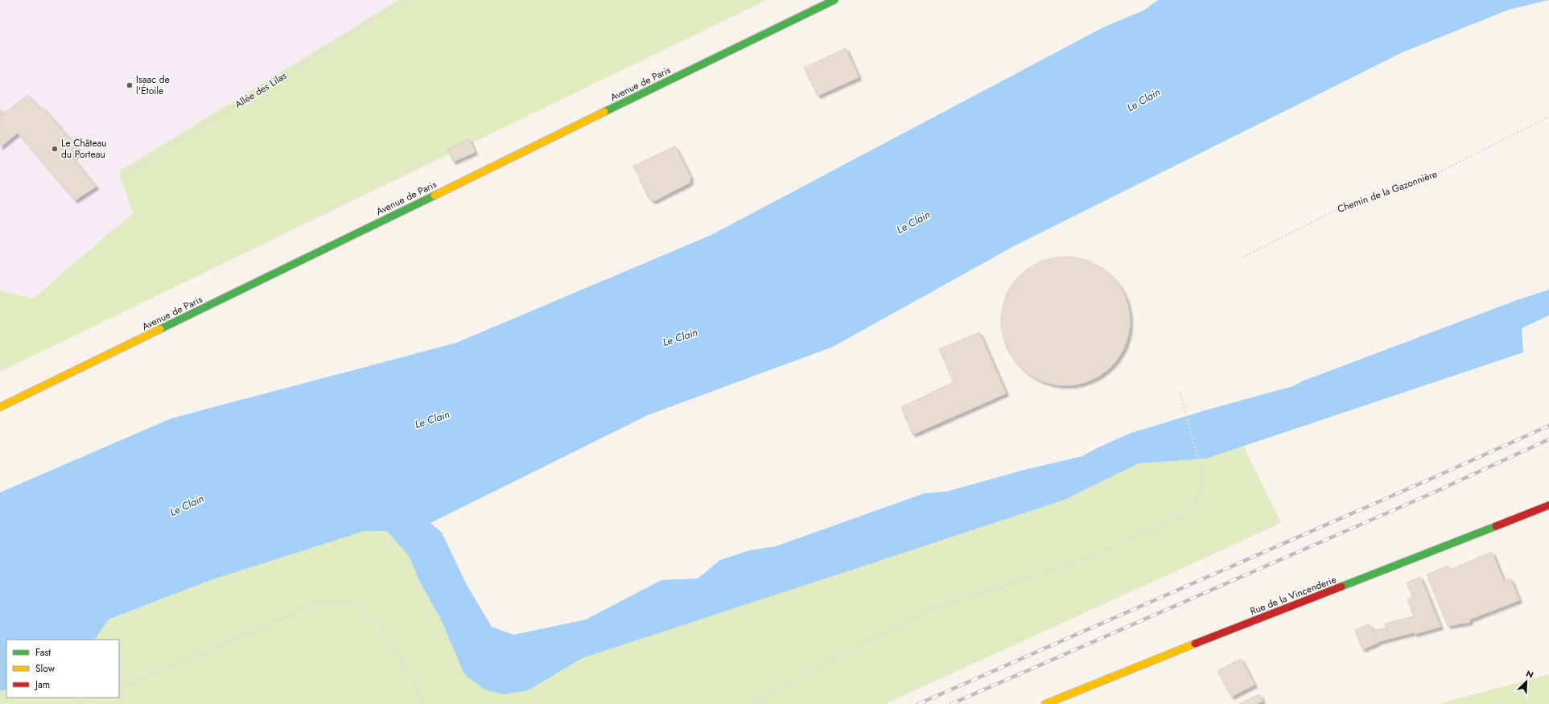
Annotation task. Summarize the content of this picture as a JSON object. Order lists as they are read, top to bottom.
{
  "streets": {
    "main road": ["Avenue de Paris", "Rue de la Vincenderie"],
    "path": ["Allée des Lilas", "Chemin de la Gazonnière"]
  },
  "water": ["Le Clain"],
  "places": ["Isaac de l'Étoile", "Le Château du Porteau"],
  "legend": ["Fast", "Slow", "Jam"],
  "north": "top right"
}
